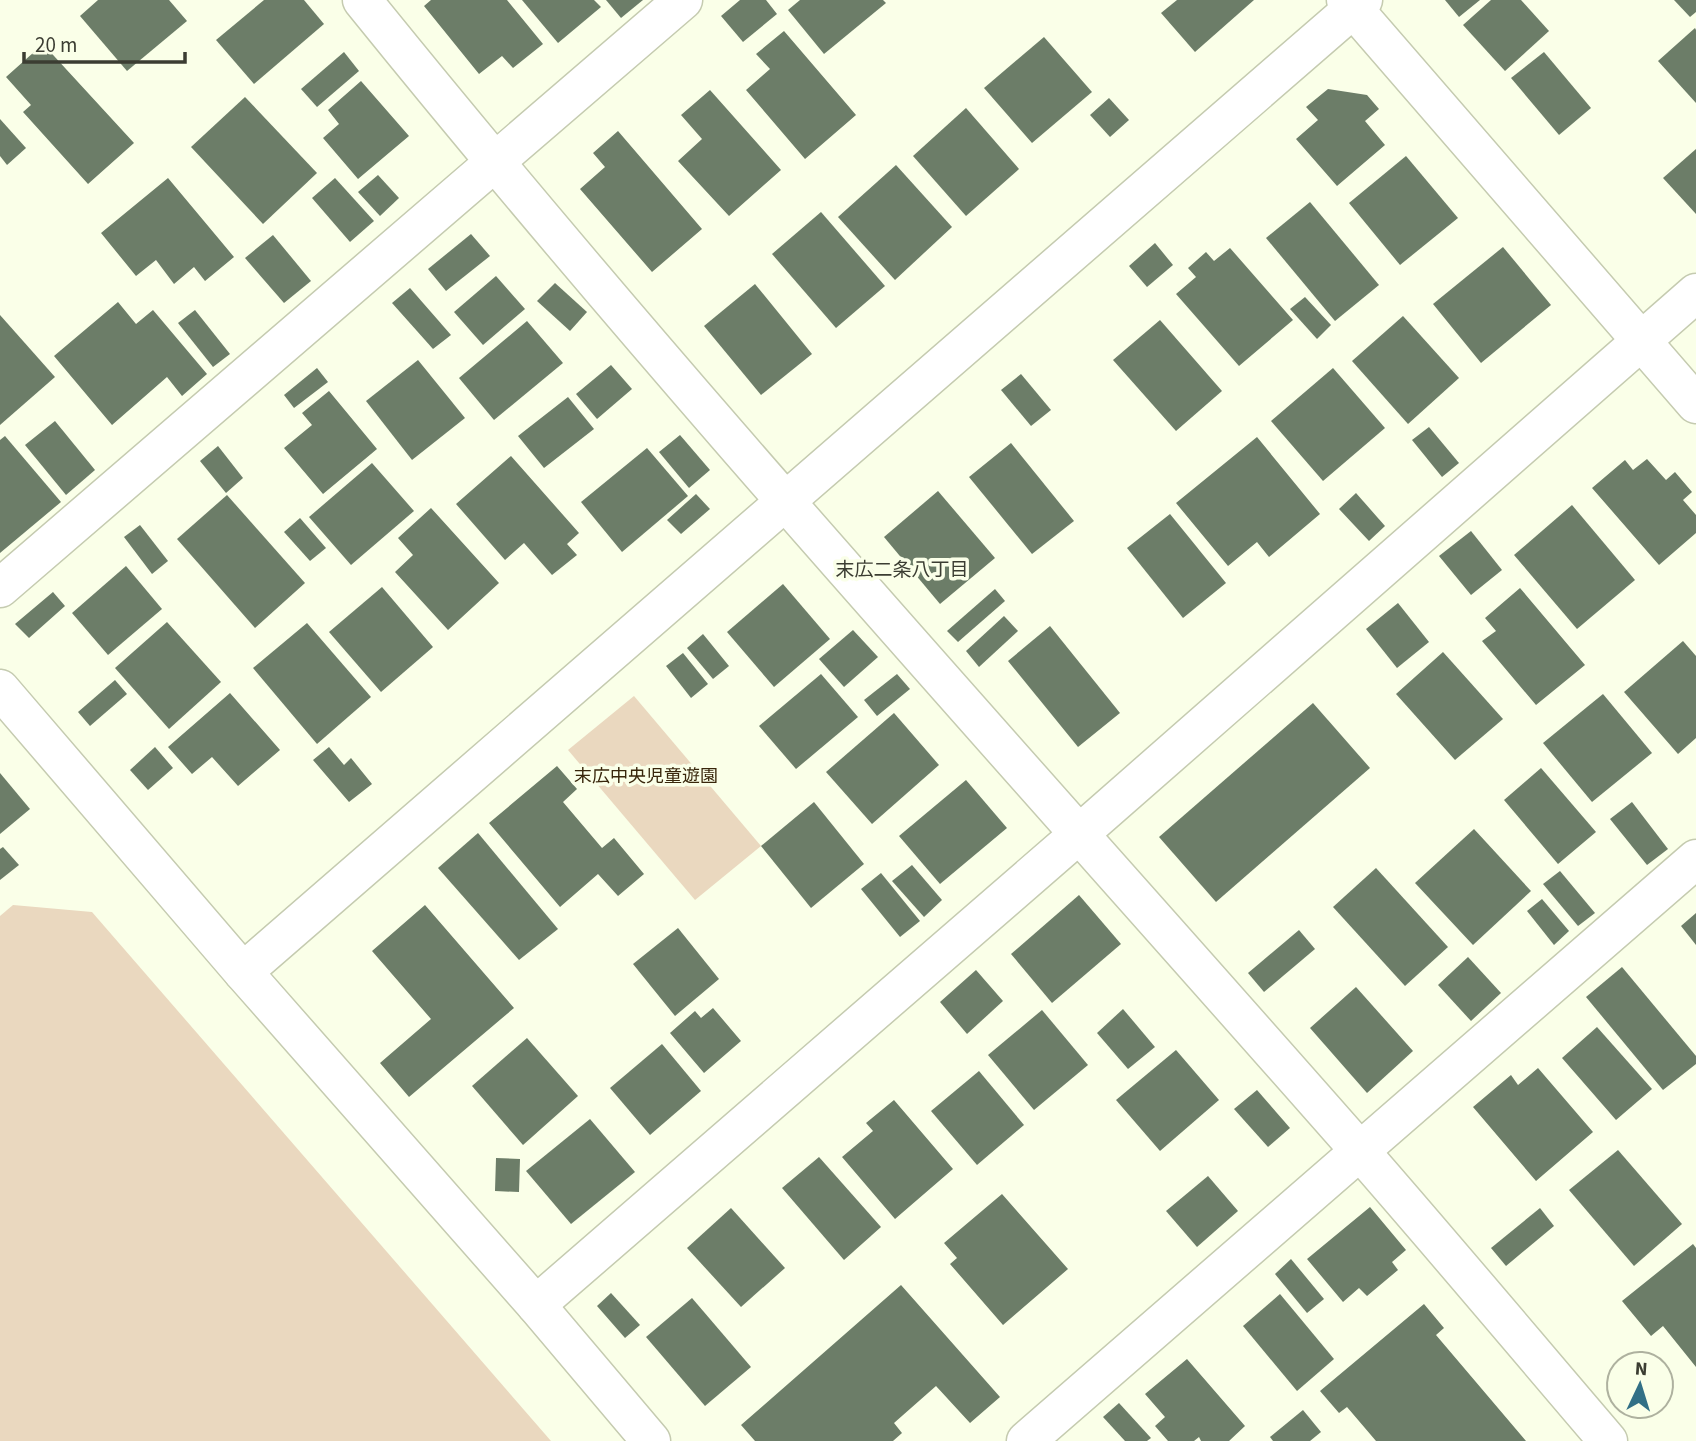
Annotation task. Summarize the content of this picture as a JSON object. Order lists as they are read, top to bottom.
{
  "districts": ["末広二条八丁目"],
  "parks": ["末広中央児童遊園"],
  "scale_bar": "20 m",
  "north": "top"
}
